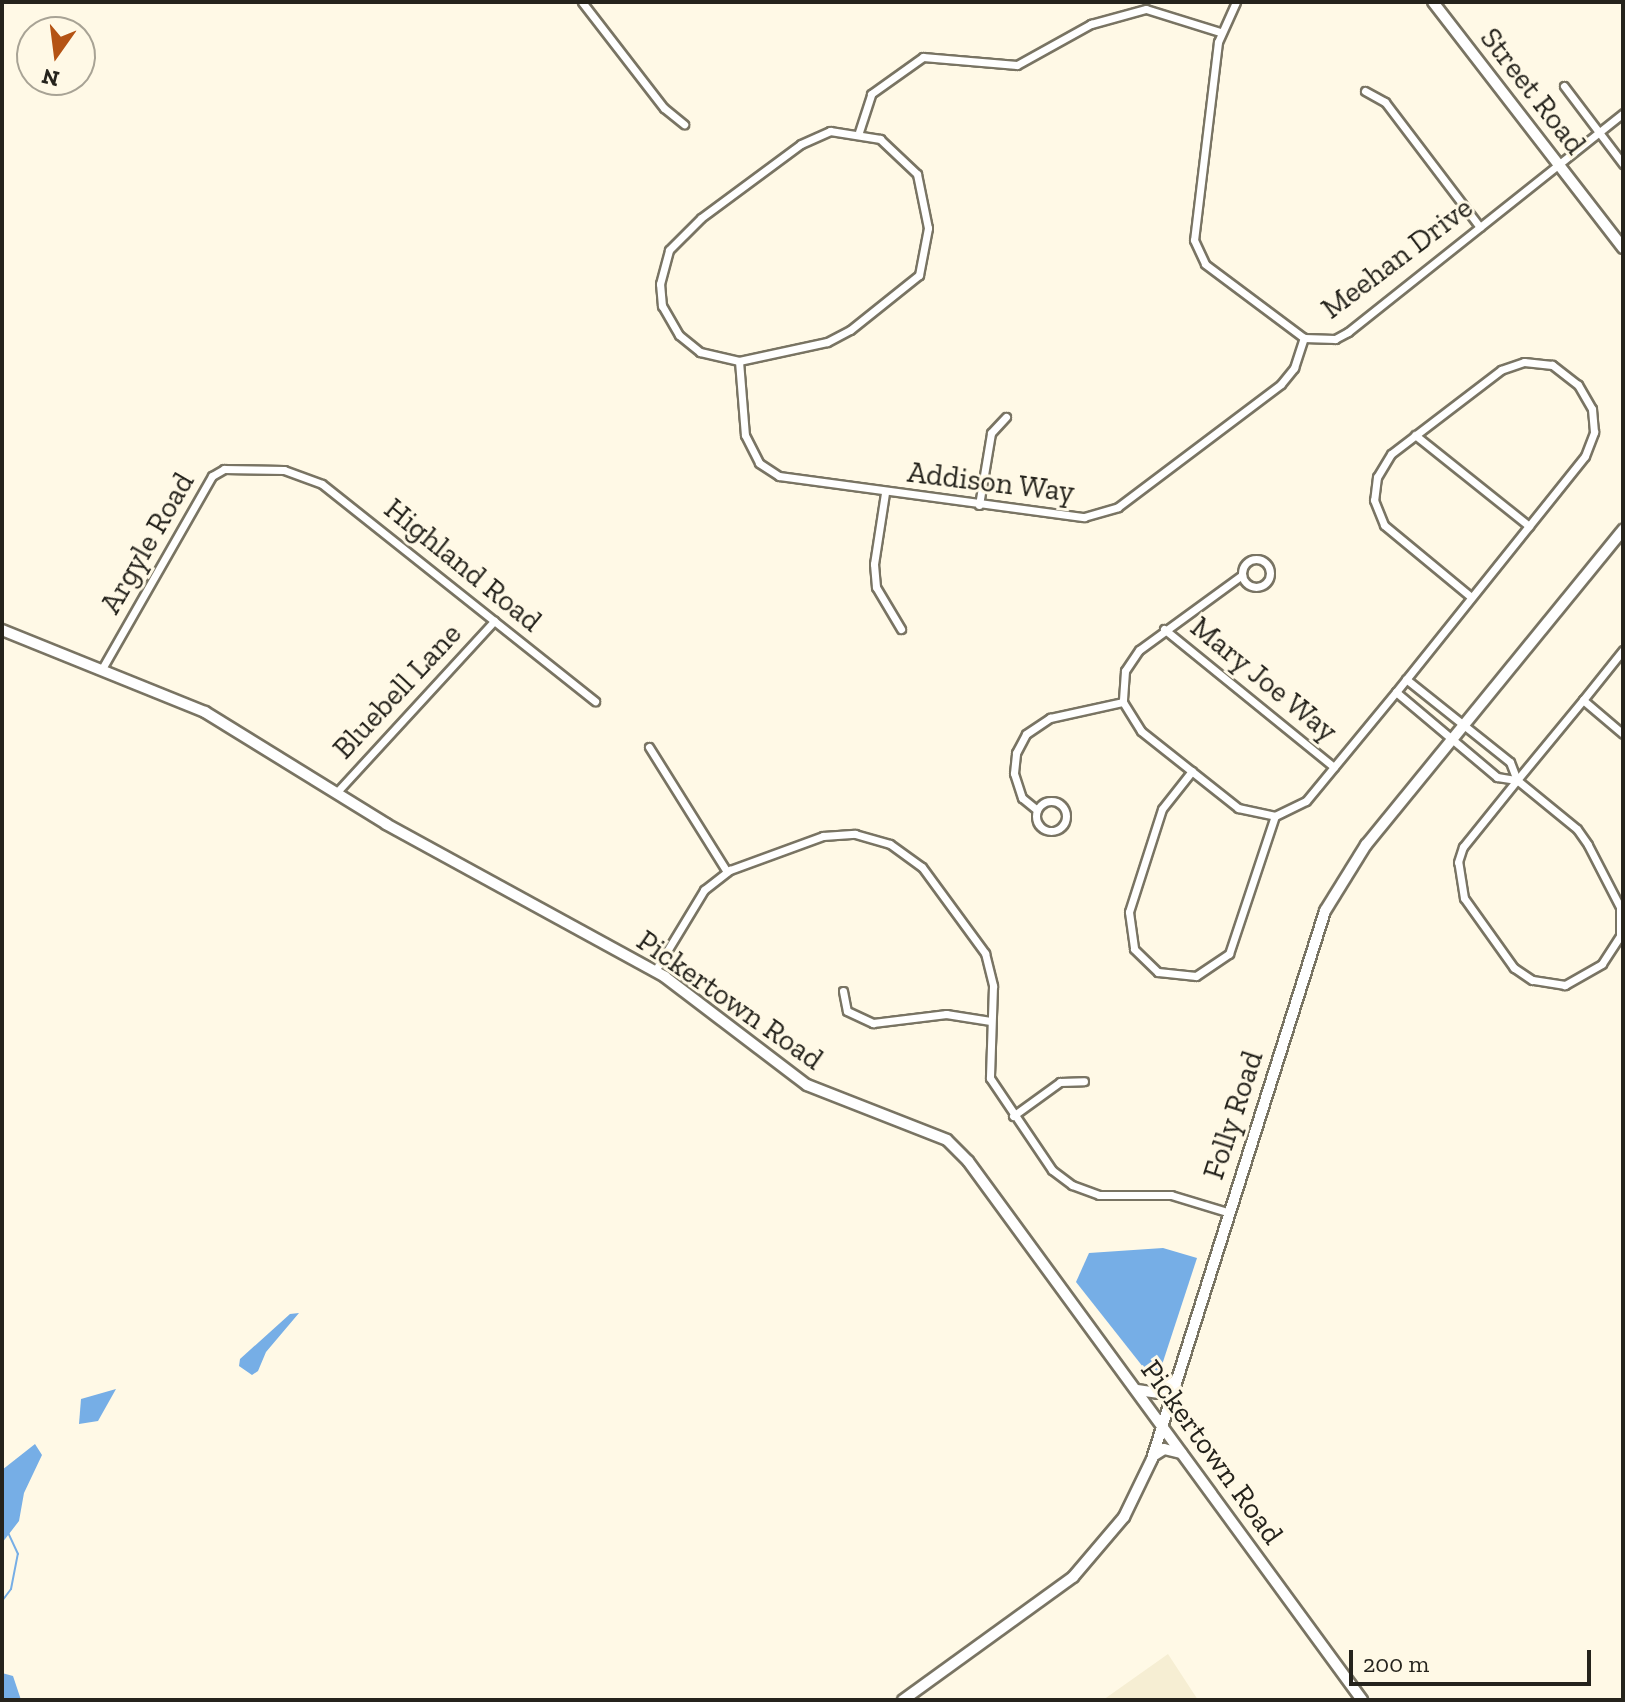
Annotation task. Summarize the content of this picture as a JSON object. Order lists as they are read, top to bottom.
{
  "streets": {
    "street": [
      "Street Road",
      "Meehan Drive",
      "Addison Way",
      "Argyle Road",
      "Highland Road",
      "Mary Joe Way",
      "Bluebell Lane",
      "Pickertown Road",
      "Folly Road"
    ]
  },
  "crossings": [
    ["Street Road", "Meehan Drive"],
    ["Meehan Drive", "Addison Way"],
    ["Argyle Road", "Highland Road"],
    ["Argyle Road", "Pickertown Road"],
    ["Highland Road", "Bluebell Lane"],
    ["Bluebell Lane", "Pickertown Road"],
    ["Pickertown Road", "Folly Road"]
  ],
  "scale_bar": "200 m",
  "north": "bottom"
}
